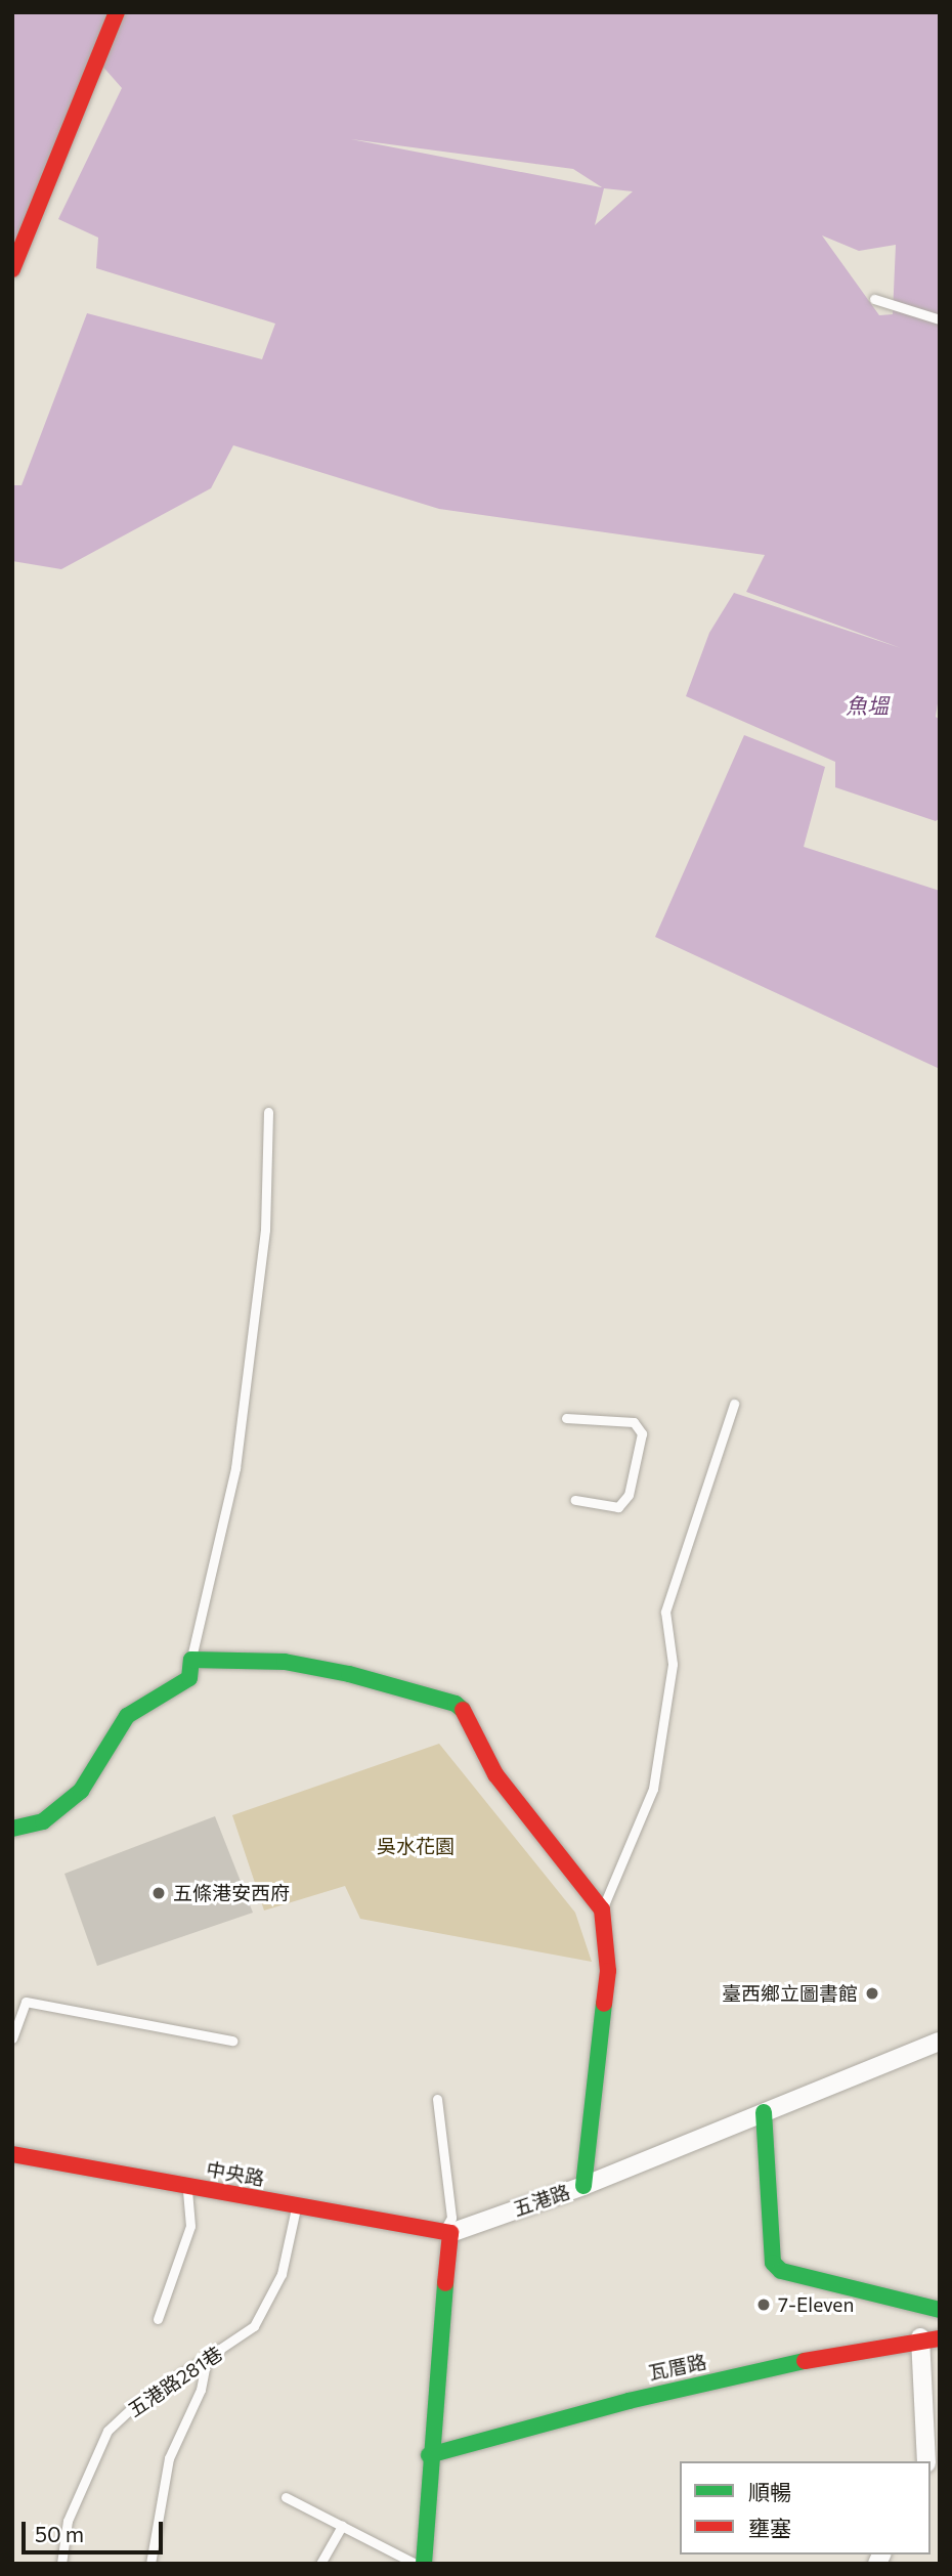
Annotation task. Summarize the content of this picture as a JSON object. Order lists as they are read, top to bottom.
{
  "streets": {
    "street": ["中央路", "五港路", "瓦厝路"],
    "lane": ["五港路281巷"]
  },
  "crossings": [
    ["中央路", "五港路"],
    ["中央路", "五港路281巷"]
  ],
  "water": ["魚塭"],
  "parks": ["吳水花園"],
  "places": ["五條港安西府", "臺西鄉立圖書館", "7-Eleven"],
  "legend": ["順暢", "壅塞"],
  "scale_bar": "50 m"
}
